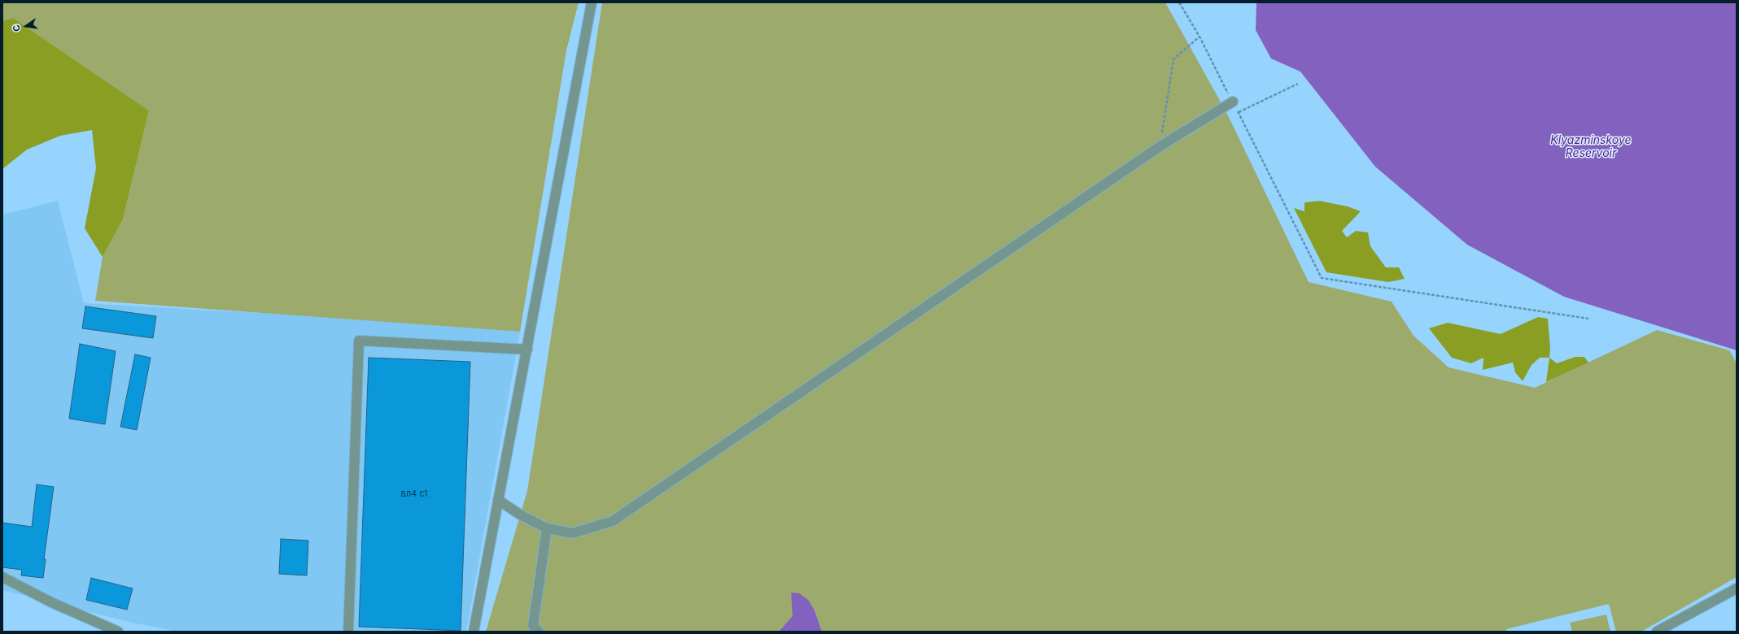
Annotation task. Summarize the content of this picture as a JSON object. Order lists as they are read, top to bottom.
{
  "water": ["Klyazminskoye Reservoir"],
  "house_numbers": ["вл4 с1"],
  "north": "left"
}
